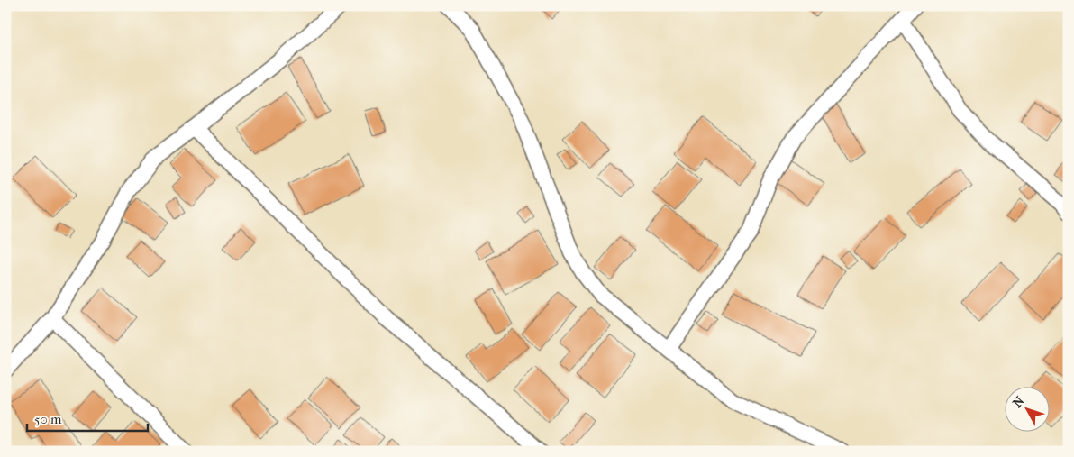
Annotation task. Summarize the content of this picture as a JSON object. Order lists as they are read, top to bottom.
{
  "scale_bar": "50 m",
  "north": "top left"
}
